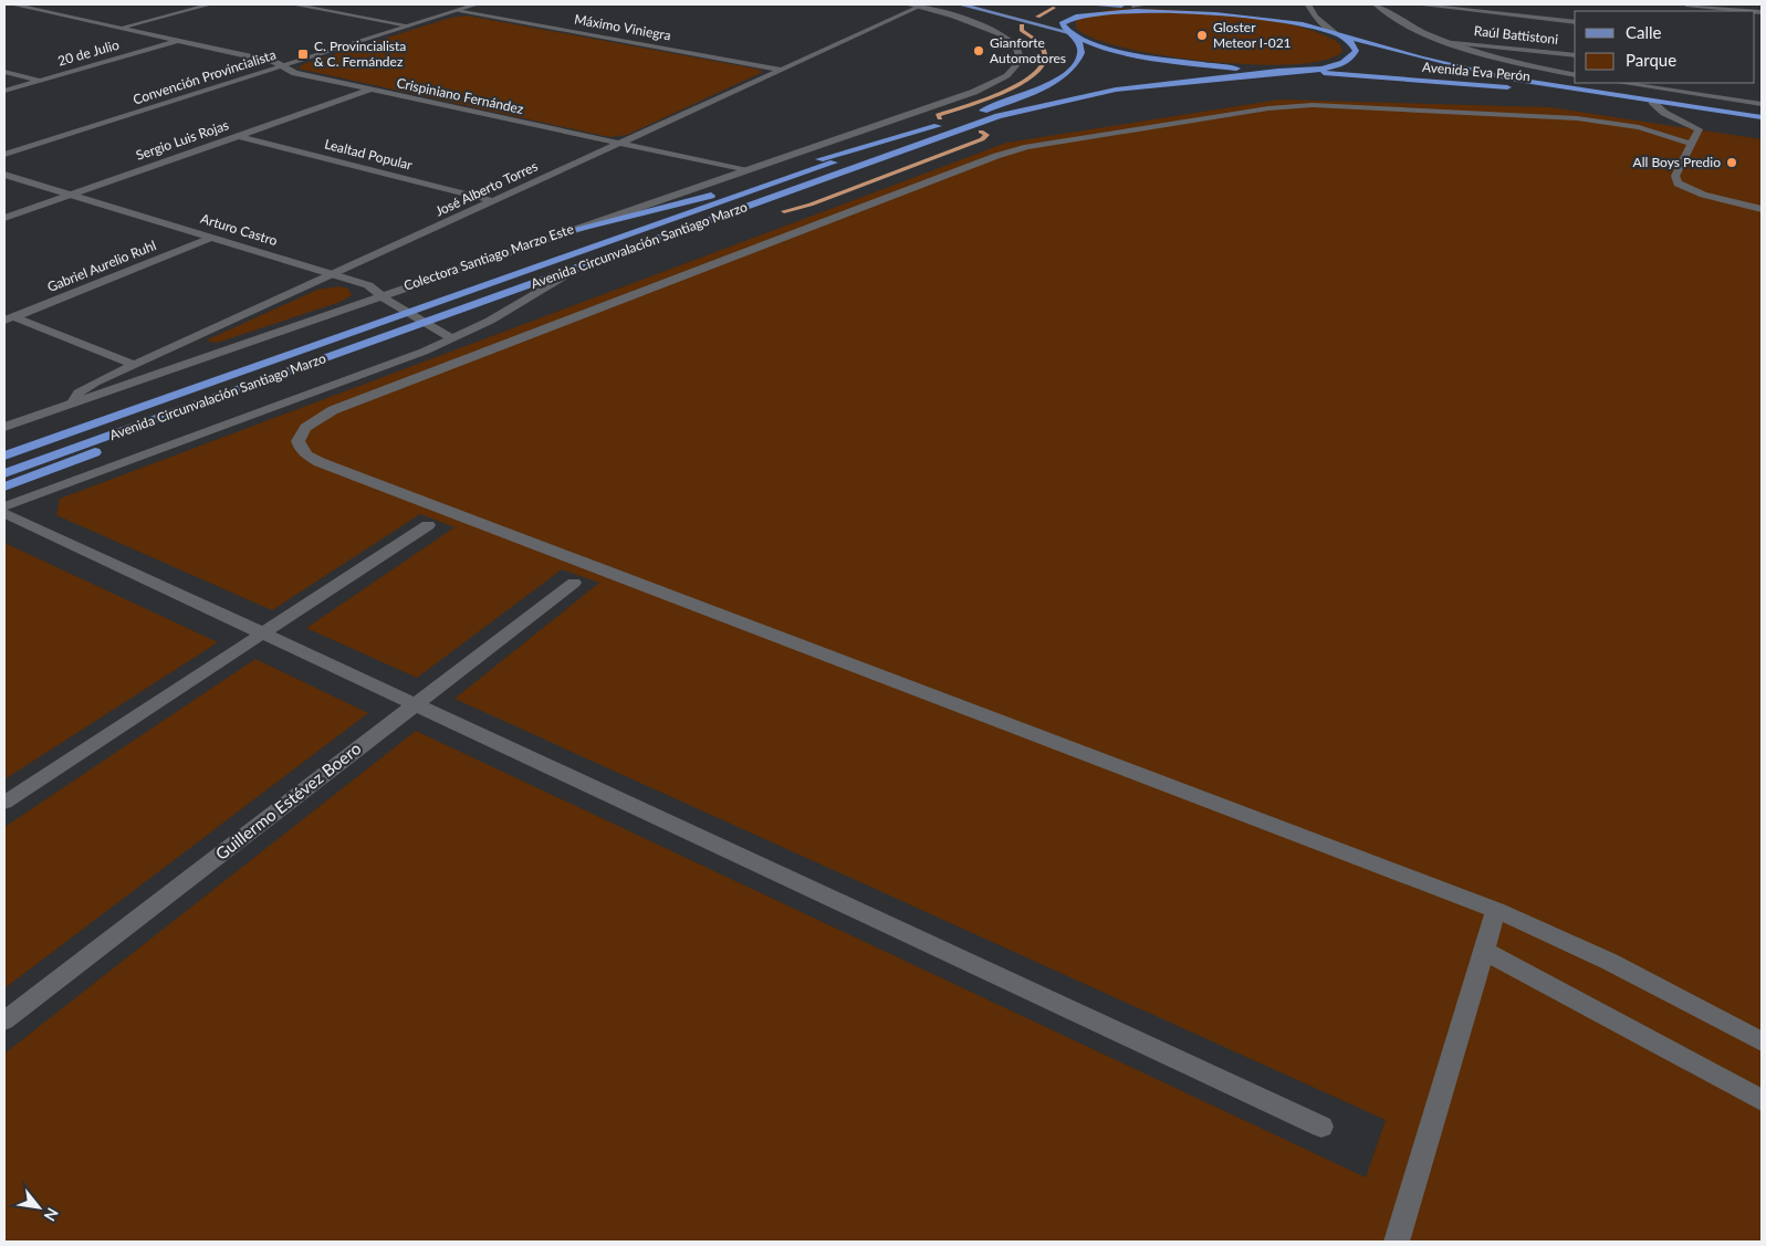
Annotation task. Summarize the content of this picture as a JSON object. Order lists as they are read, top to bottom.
{
  "streets": {
    "highway": ["Avenida Eva Perón", "Avenida Circunvalación Santiago Marzo"],
    "street": [
      "Máximo Viniegra",
      "Raúl Battistoni",
      "20 de Julio",
      "Convención Provincialista",
      "Crispiniano Fernández",
      "Sergio Luis Rojas",
      "Lealtad Popular",
      "José Alberto Torres",
      "Arturo Castro",
      "Colectora Santiago Marzo Este",
      "Gabriel Aurelio Ruhl",
      "Guillermo Estévez Boero"
    ]
  },
  "crossings": [
    ["Máximo Viniegra", "Convención Provincialista"],
    ["Máximo Viniegra", "José Alberto Torres"],
    ["20 de Julio", "Crispiniano Fernández"],
    ["Convención Provincialista", "Crispiniano Fernández"],
    ["Crispiniano Fernández", "Sergio Luis Rojas"],
    ["Crispiniano Fernández", "José Alberto Torres"],
    ["Crispiniano Fernández", "Colectora Santiago Marzo Este"],
    ["Sergio Luis Rojas", "Lealtad Popular"],
    ["Sergio Luis Rojas", "Arturo Castro"],
    ["Lealtad Popular", "José Alberto Torres"],
    ["José Alberto Torres", "Arturo Castro"],
    ["José Alberto Torres", "Colectora Santiago Marzo Este"],
    ["Arturo Castro", "Avenida Circunvalación Santiago Marzo"],
    ["Arturo Castro", "Colectora Santiago Marzo Este"],
    ["Arturo Castro", "Gabriel Aurelio Ruhl"],
    ["Avenida Circunvalación Santiago Marzo", "Colectora Santiago Marzo Este"]
  ],
  "places": {
    "other": ["Gloster Meteor I-021", "Gianforte Automotores", "All Boys Predio"],
    "transit": ["C. Provincialista & C. Fernández"]
  },
  "legend": ["Calle", "Parque"],
  "north": "bottom right"
}
